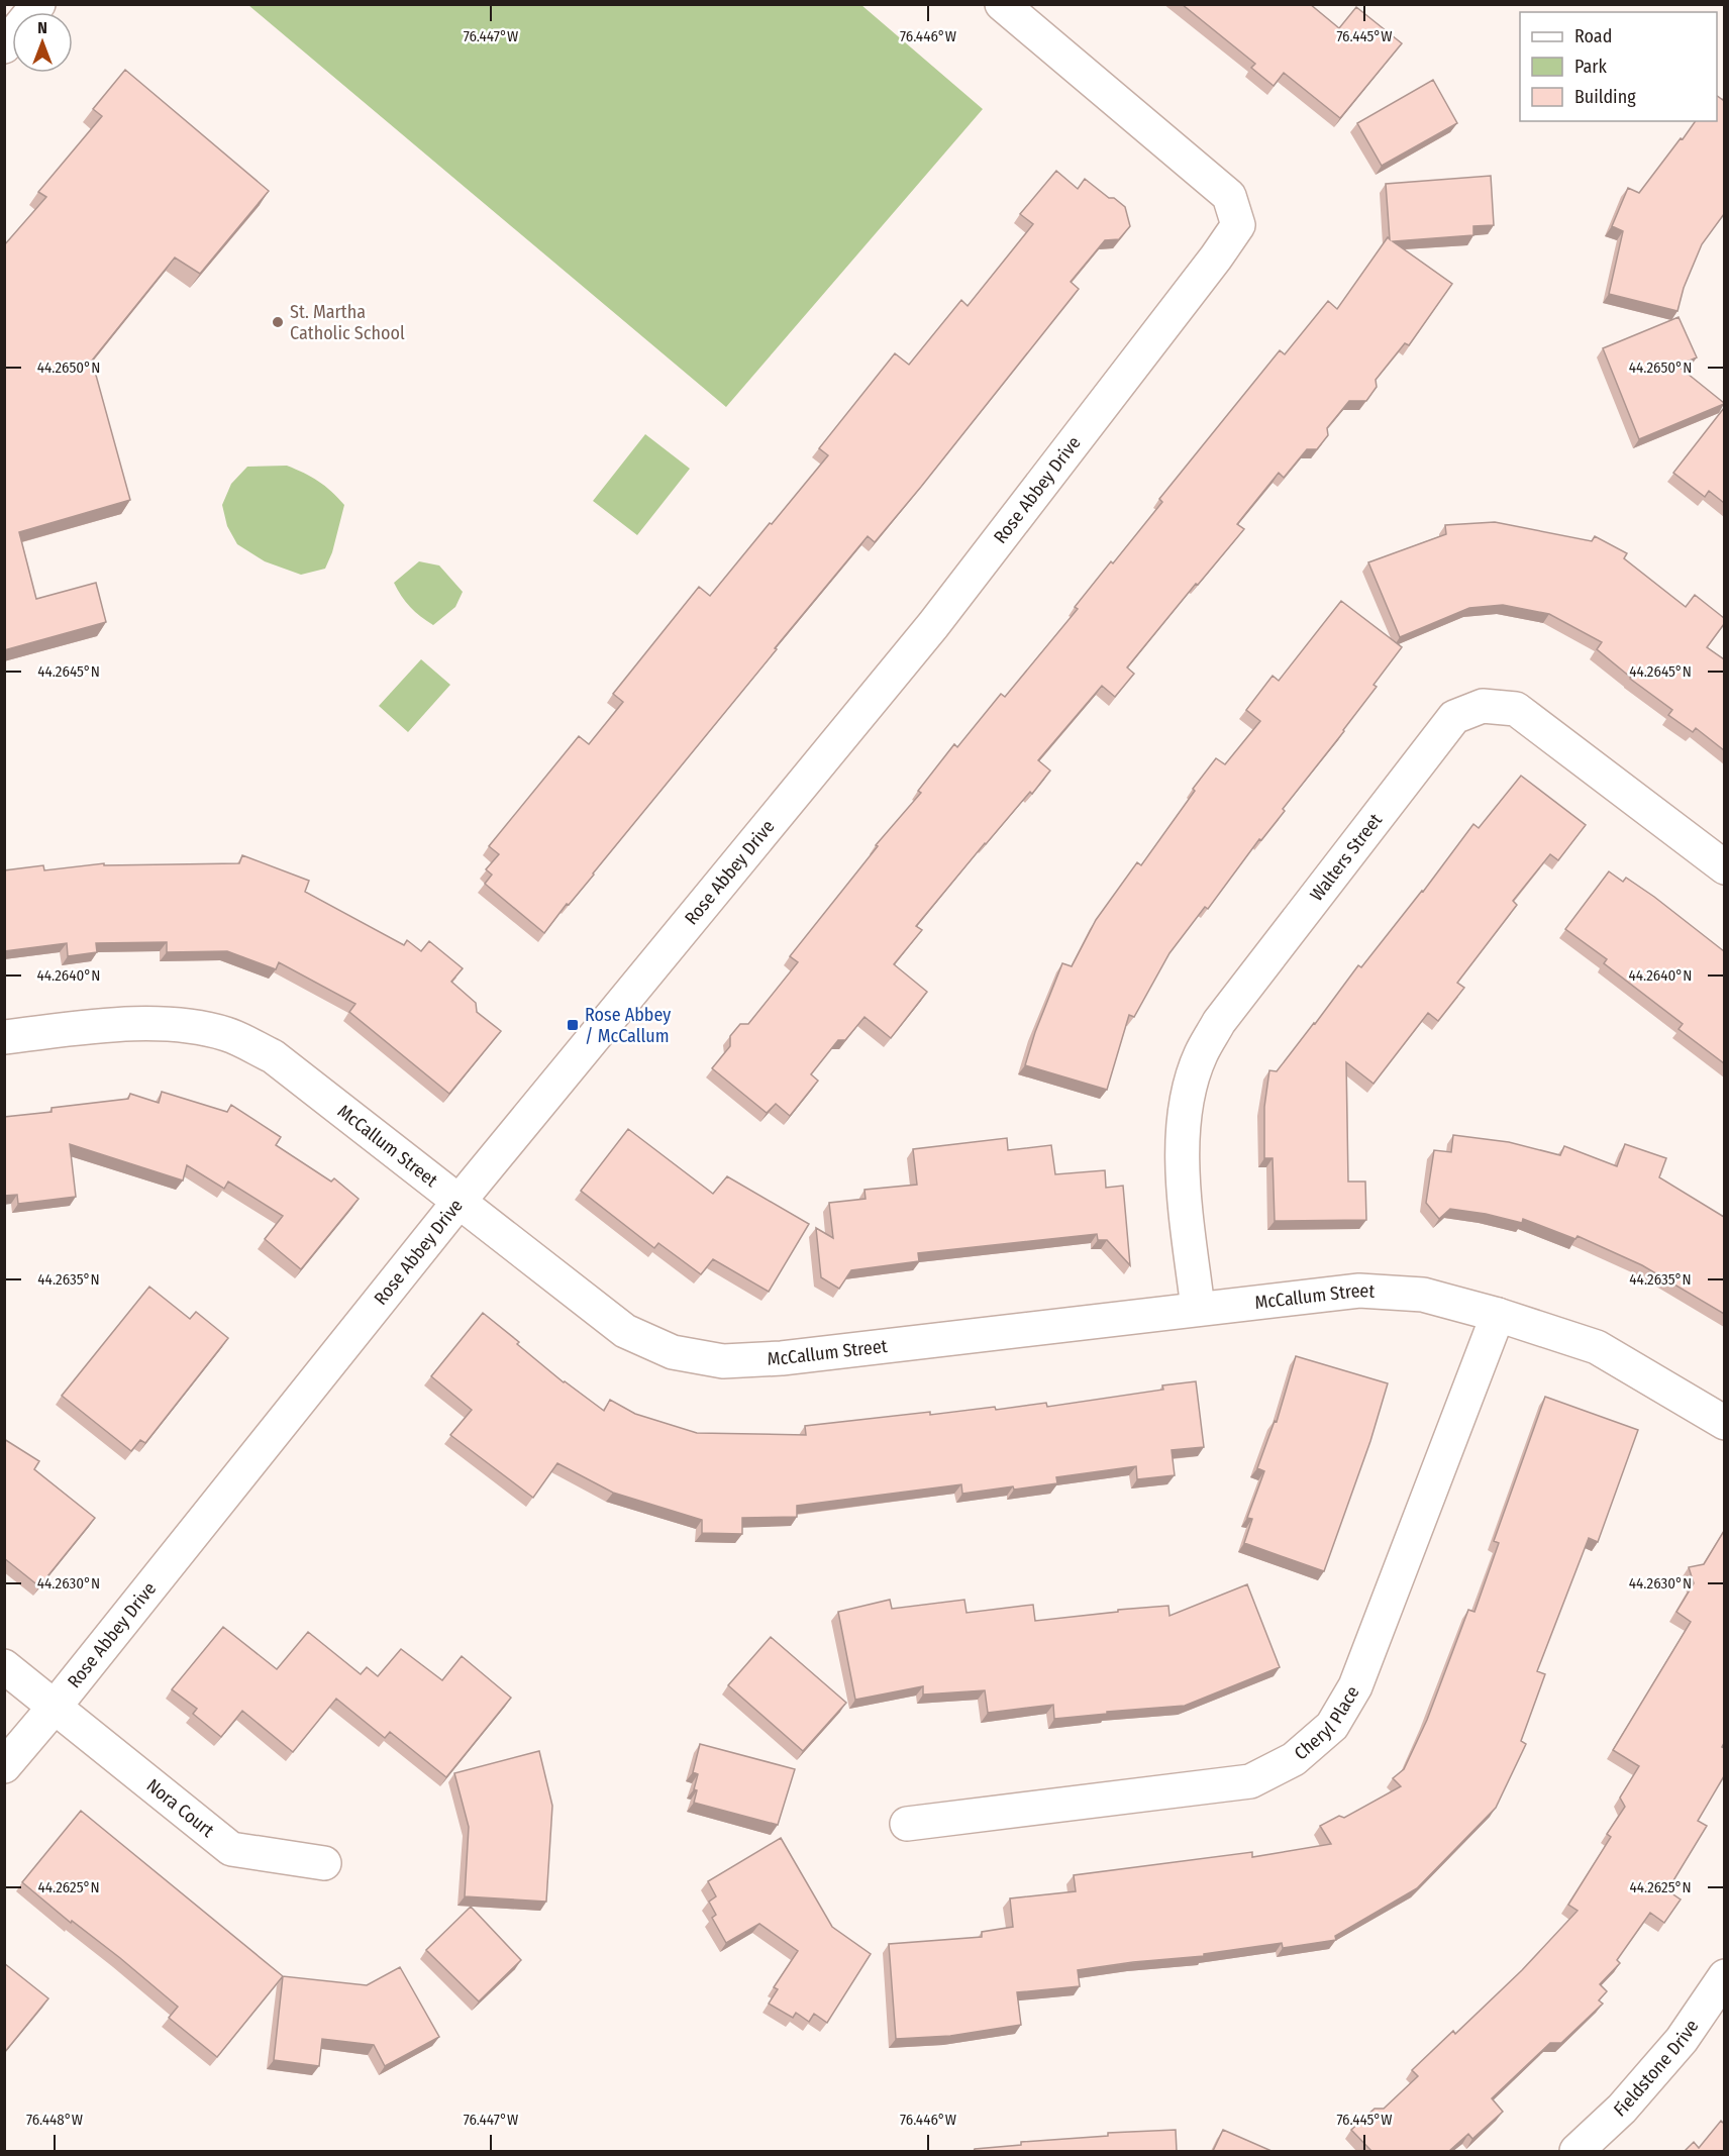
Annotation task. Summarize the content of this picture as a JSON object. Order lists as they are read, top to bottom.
{
  "streets": {
    "street": [
      "Rose Abbey Drive",
      "Walters Street",
      "McCallum Street",
      "Cheryl Place",
      "Nora Court",
      "Fieldstone Drive"
    ]
  },
  "crossings": [
    ["Rose Abbey Drive", "McCallum Street"],
    ["Rose Abbey Drive", "Nora Court"],
    ["Walters Street", "McCallum Street"],
    ["McCallum Street", "Cheryl Place"]
  ],
  "places": {
    "other": ["St. Martha Catholic School"],
    "transit": ["Rose Abbey / McCallum"]
  },
  "legend": ["Road", "Park", "Building"],
  "north": "top",
  "coordinates": [
    "76.447°W",
    "76.446°W",
    "76.445°W",
    "44.2650°N",
    "44.2645°N",
    "44.2640°N",
    "44.2635°N",
    "44.2630°N",
    "44.2625°N",
    "76.448°W"
  ]
}
